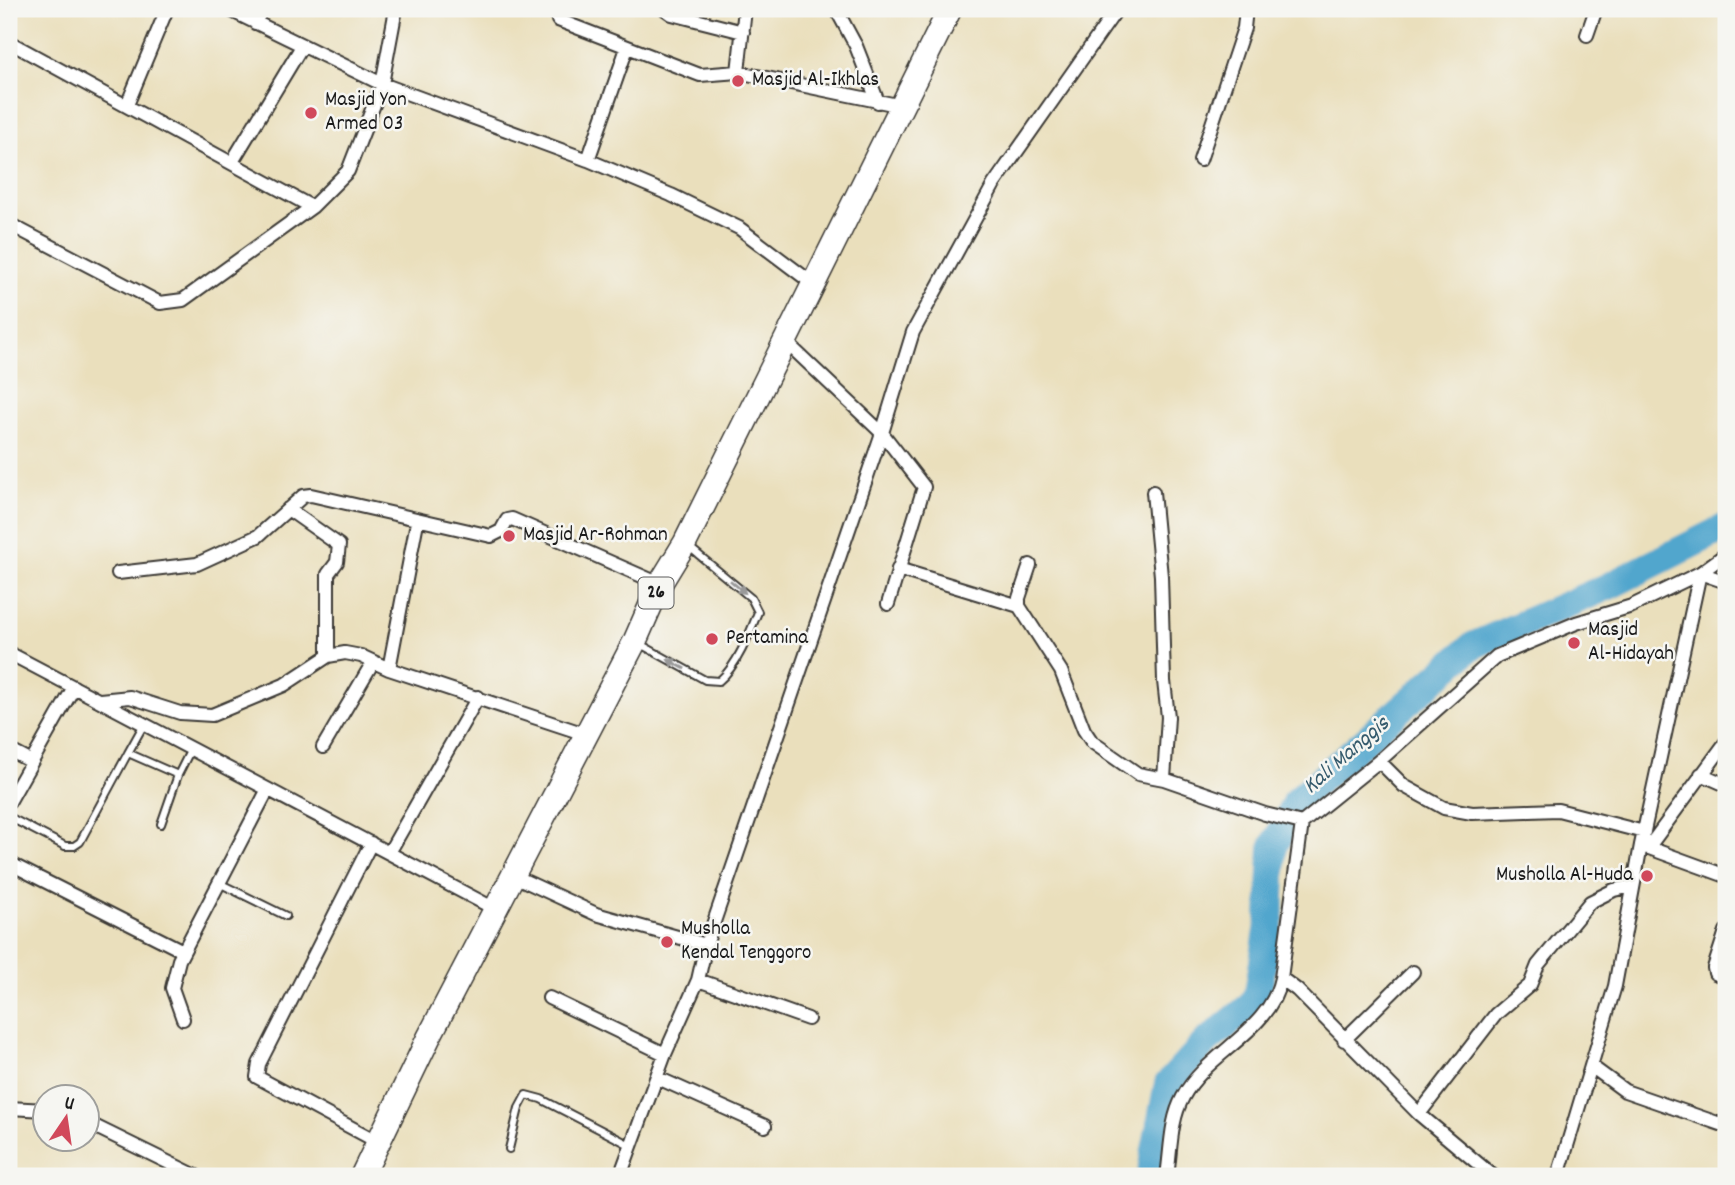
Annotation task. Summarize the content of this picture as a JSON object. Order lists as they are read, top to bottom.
{
  "streets": {
    "highway": ["26"]
  },
  "water": ["Kali Manggis"],
  "places": [
    "Masjid Al-Ikhlas",
    "Masjid Yon Armed 03",
    "Masjid Ar-Rohman",
    "Pertamina",
    "Masjid Al-Hidayah",
    "Musholla Al-Huda",
    "Musholla Kendal Tenggoro"
  ],
  "north": "top"
}
